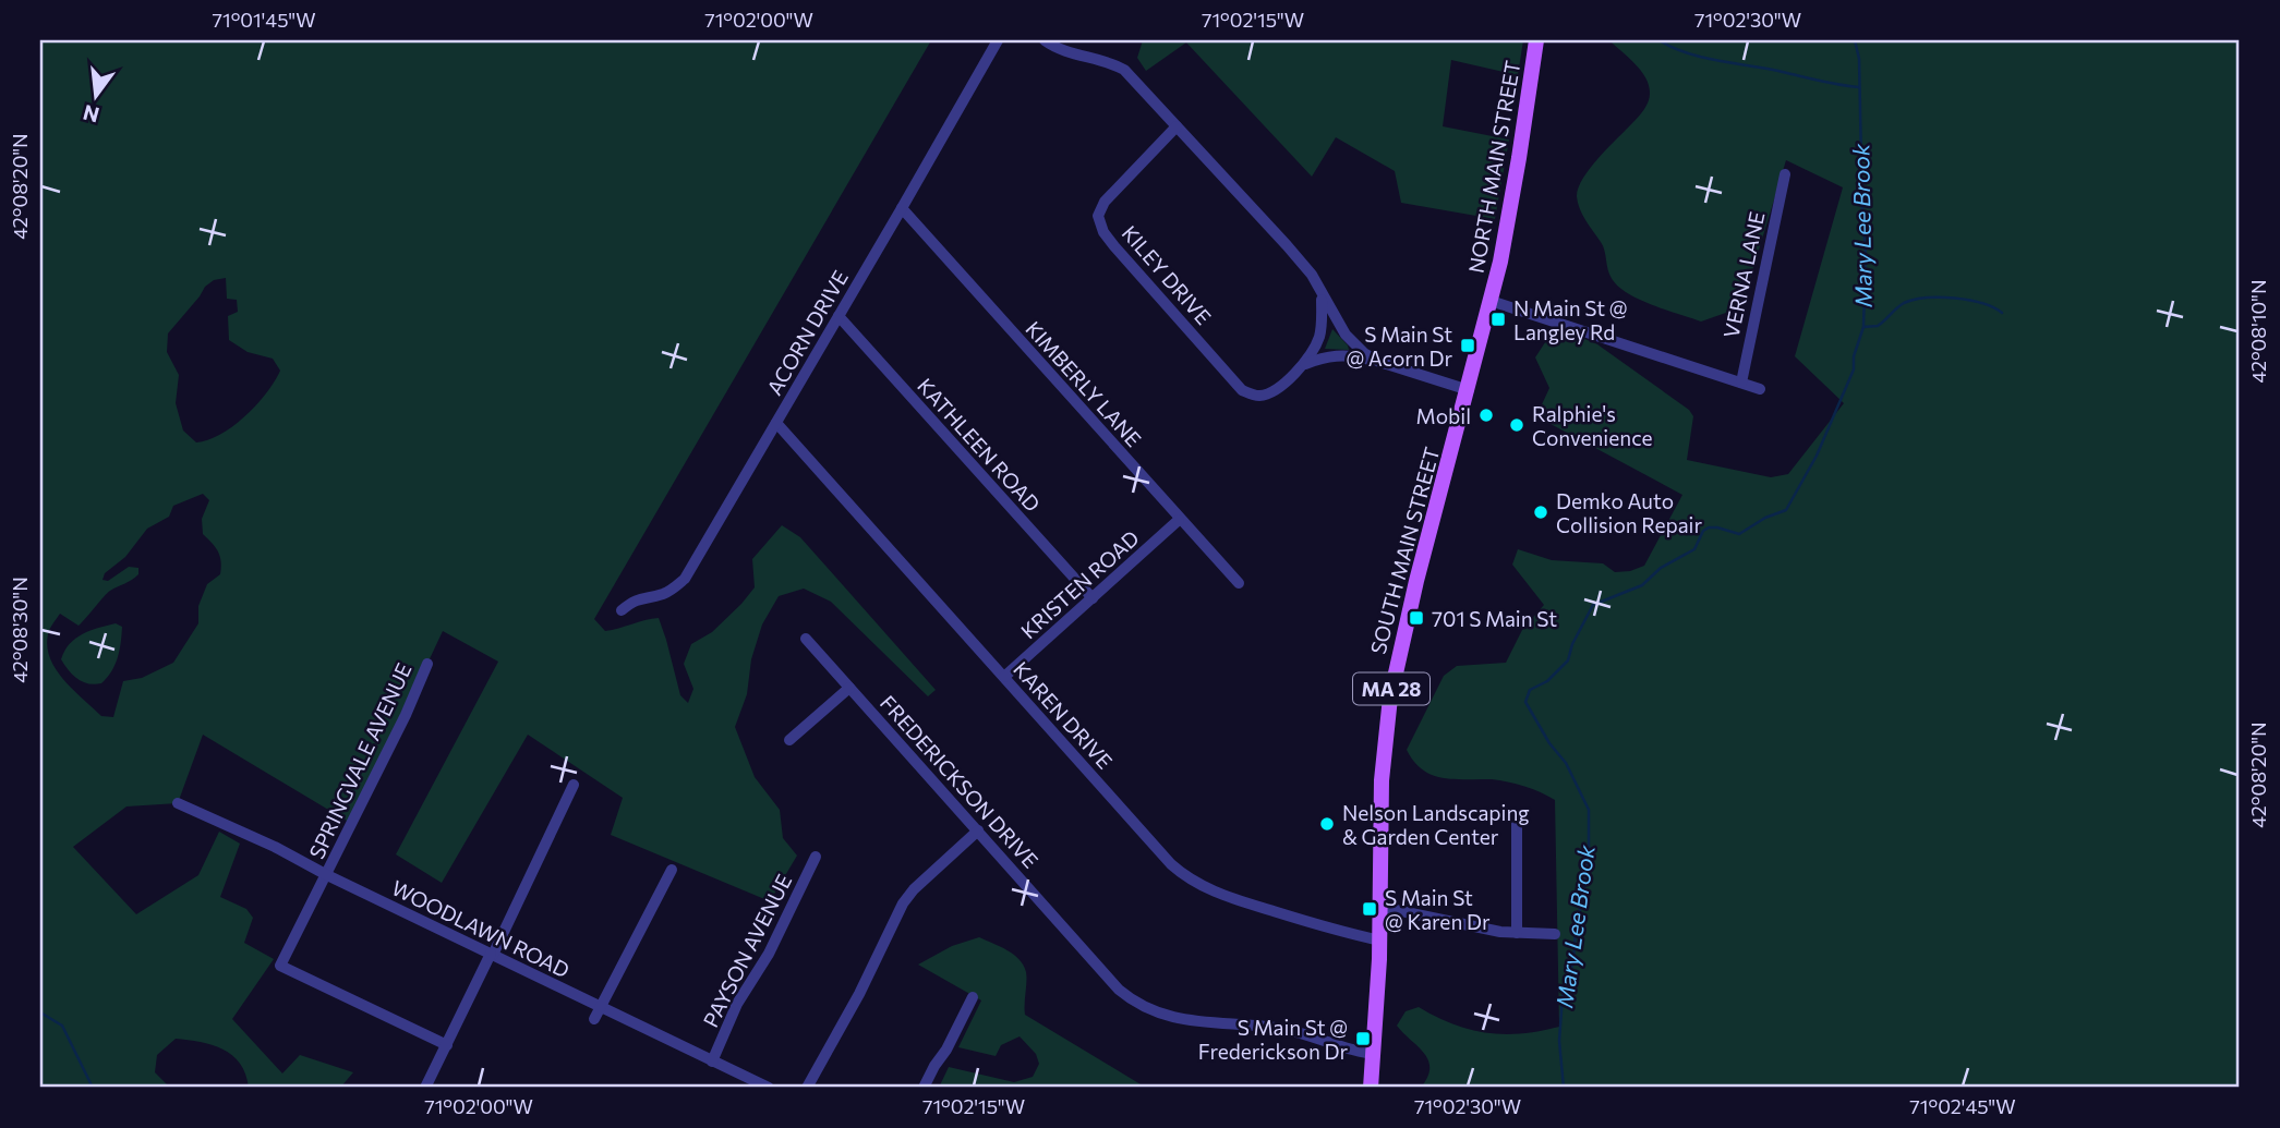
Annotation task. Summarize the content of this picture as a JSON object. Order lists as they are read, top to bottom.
{
  "streets": {
    "main road": ["NORTH MAIN STREET", "SOUTH MAIN STREET", "MA 28"],
    "street": [
      "KILEY DRIVE",
      "VERNA LANE",
      "ACORN DRIVE",
      "KIMBERLY LANE",
      "KATHLEEN ROAD",
      "KRISTEN ROAD",
      "KAREN DRIVE",
      "SPRINGVALE AVENUE",
      "FREDERICKSON DRIVE",
      "WOODLAWN ROAD",
      "PAYSON AVENUE"
    ]
  },
  "crossings": [
    ["NORTH MAIN STREET", "SOUTH MAIN STREET"],
    ["ACORN DRIVE", "KIMBERLY LANE"],
    ["ACORN DRIVE", "KATHLEEN ROAD"],
    ["ACORN DRIVE", "KAREN DRIVE"],
    ["KIMBERLY LANE", "KRISTEN ROAD"],
    ["KATHLEEN ROAD", "KRISTEN ROAD"],
    ["SOUTH MAIN STREET", "KAREN DRIVE"],
    ["SOUTH MAIN STREET", "FREDERICKSON DRIVE"],
    ["KRISTEN ROAD", "KAREN DRIVE"],
    ["SPRINGVALE AVENUE", "WOODLAWN ROAD"],
    ["WOODLAWN ROAD", "PAYSON AVENUE"]
  ],
  "water": ["Mary Lee Brook"],
  "places": {
    "transit": [
      "N Main St @ Langley Rd",
      "S Main St @ Acorn Dr",
      "701 S Main St",
      "S Main St @ Karen Dr",
      "S Main St @ Frederickson Dr"
    ],
    "other": [
      "Mobil",
      "Ralphie's Convenience",
      "Demko Auto Collision Repair",
      "Nelson Landscaping & Garden Center"
    ]
  },
  "north": "bottom",
  "coordinates": [
    "71°01'45\"W",
    "71°02'00\"W",
    "71°02'15\"W",
    "71°02'30\"W",
    "42°08'20\"N",
    "42°08'10\"N",
    "42°08'30\"N",
    "71°02'45\"W"
  ]
}
